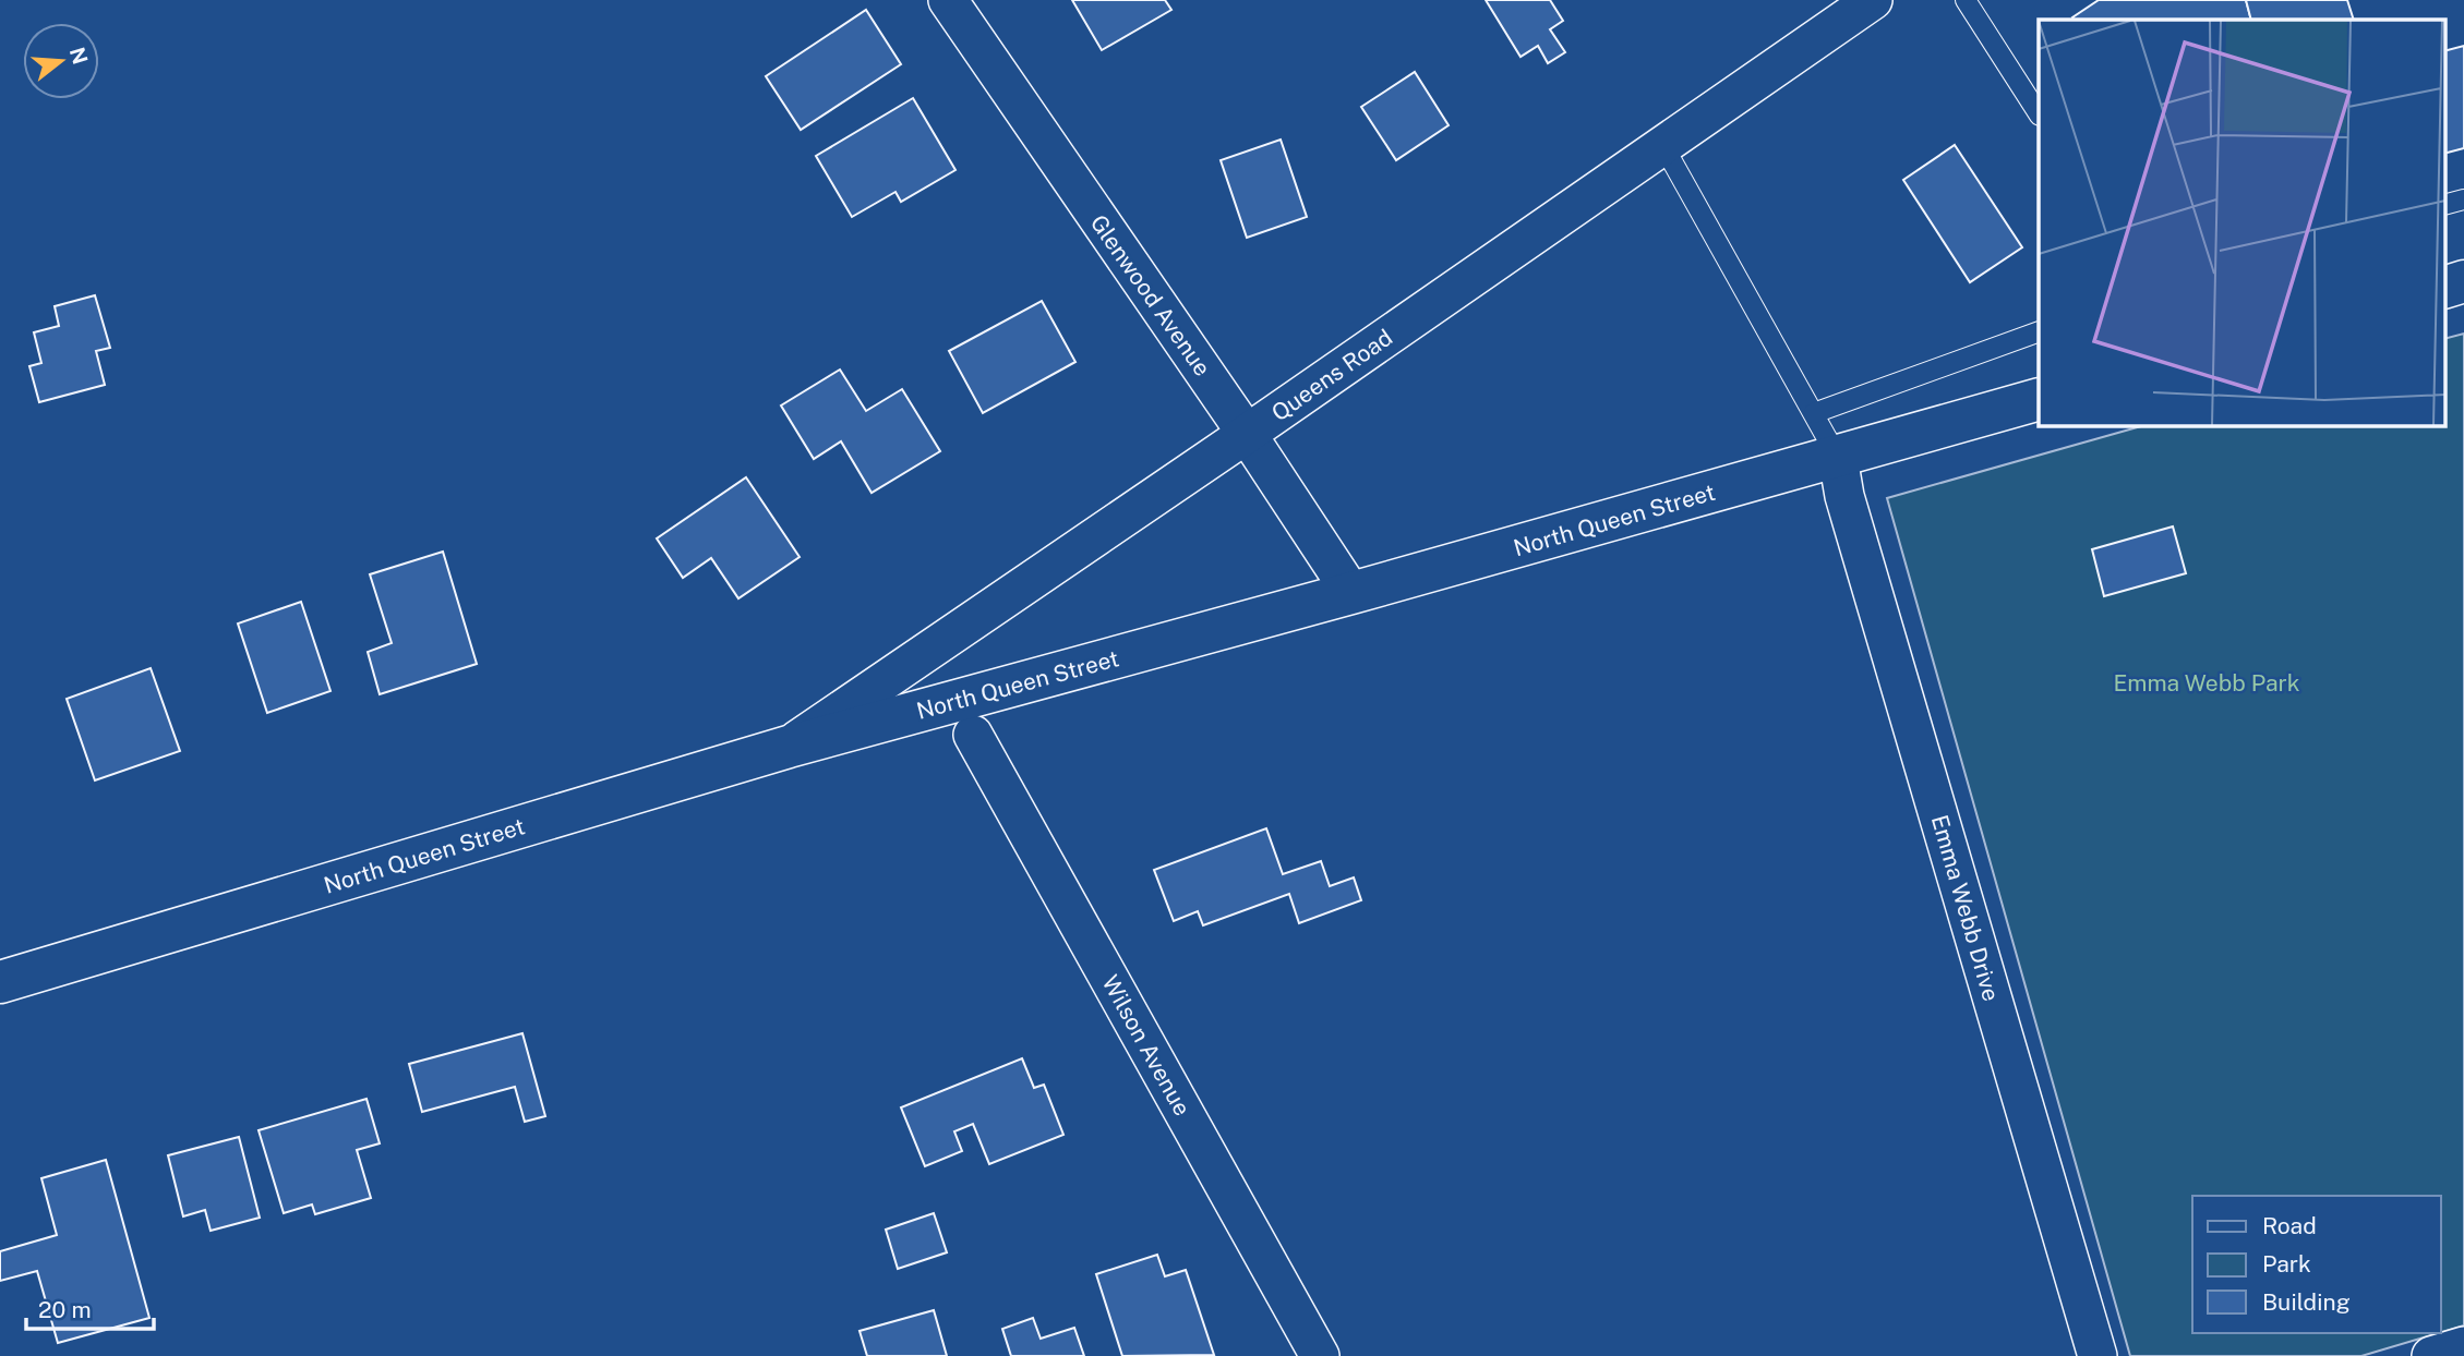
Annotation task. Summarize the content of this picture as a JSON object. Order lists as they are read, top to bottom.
{
  "streets": {
    "main road": ["North Queen Street"],
    "street": [
      "Glenwood Avenue",
      "Queens Road",
      "Emma Webb Drive",
      "Wilson Avenue"
    ]
  },
  "crossings": [
    ["Glenwood Avenue", "Queens Road"],
    ["Glenwood Avenue", "North Queen Street"],
    ["Queens Road", "North Queen Street"],
    ["North Queen Street", "Emma Webb Drive"]
  ],
  "parks": ["Emma Webb Park"],
  "legend": ["Road", "Park", "Building"],
  "scale_bar": "20 m",
  "north": "right"
}
